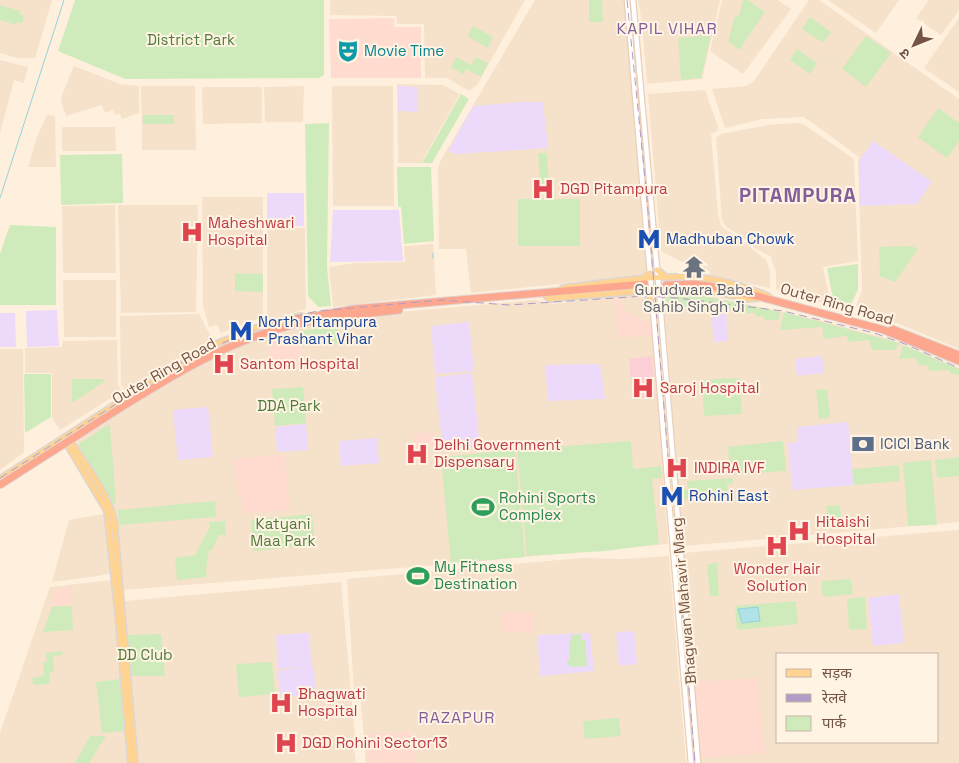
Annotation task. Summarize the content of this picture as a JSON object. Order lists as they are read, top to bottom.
{
  "streets": {
    "highway": ["Outer Ring Road"],
    "main road": ["Bhagwan Mahavir Marg"]
  },
  "crossings": [
    ["Outer Ring Road", "Bhagwan Mahavir Marg"]
  ],
  "districts": ["KAPIL VIHAR", "PITAMPURA", "RAZAPUR"],
  "parks": [
    "District Park",
    "DDA Park",
    "Katyani Maa Park",
    "DD Club"
  ],
  "places": {
    "theatre": ["Movie Time"],
    "hospital": [
      "DGD Pitampura",
      "Maheshwari Hospital",
      "Santom Hospital",
      "Saroj Hospital",
      "Delhi Government Dispensary",
      "INDIRA IVF",
      "Hitaishi Hospital",
      "Wonder Hair Solution",
      "Bhagwati Hospital",
      "DGD Rohini Sector13"
    ],
    "metro station": ["Madhuban Chowk", "North Pitampura - Prashant Vihar", "Rohini East"],
    "temple": ["Gurudwara Baba Sahib Singh Ji"],
    "bank": ["ICICI Bank"],
    "sports": ["Rohini Sports Complex", "My Fitness Destination"]
  },
  "legend": ["सड़क", "रेलवे", "पार्क"],
  "north": "bottom left"
}
